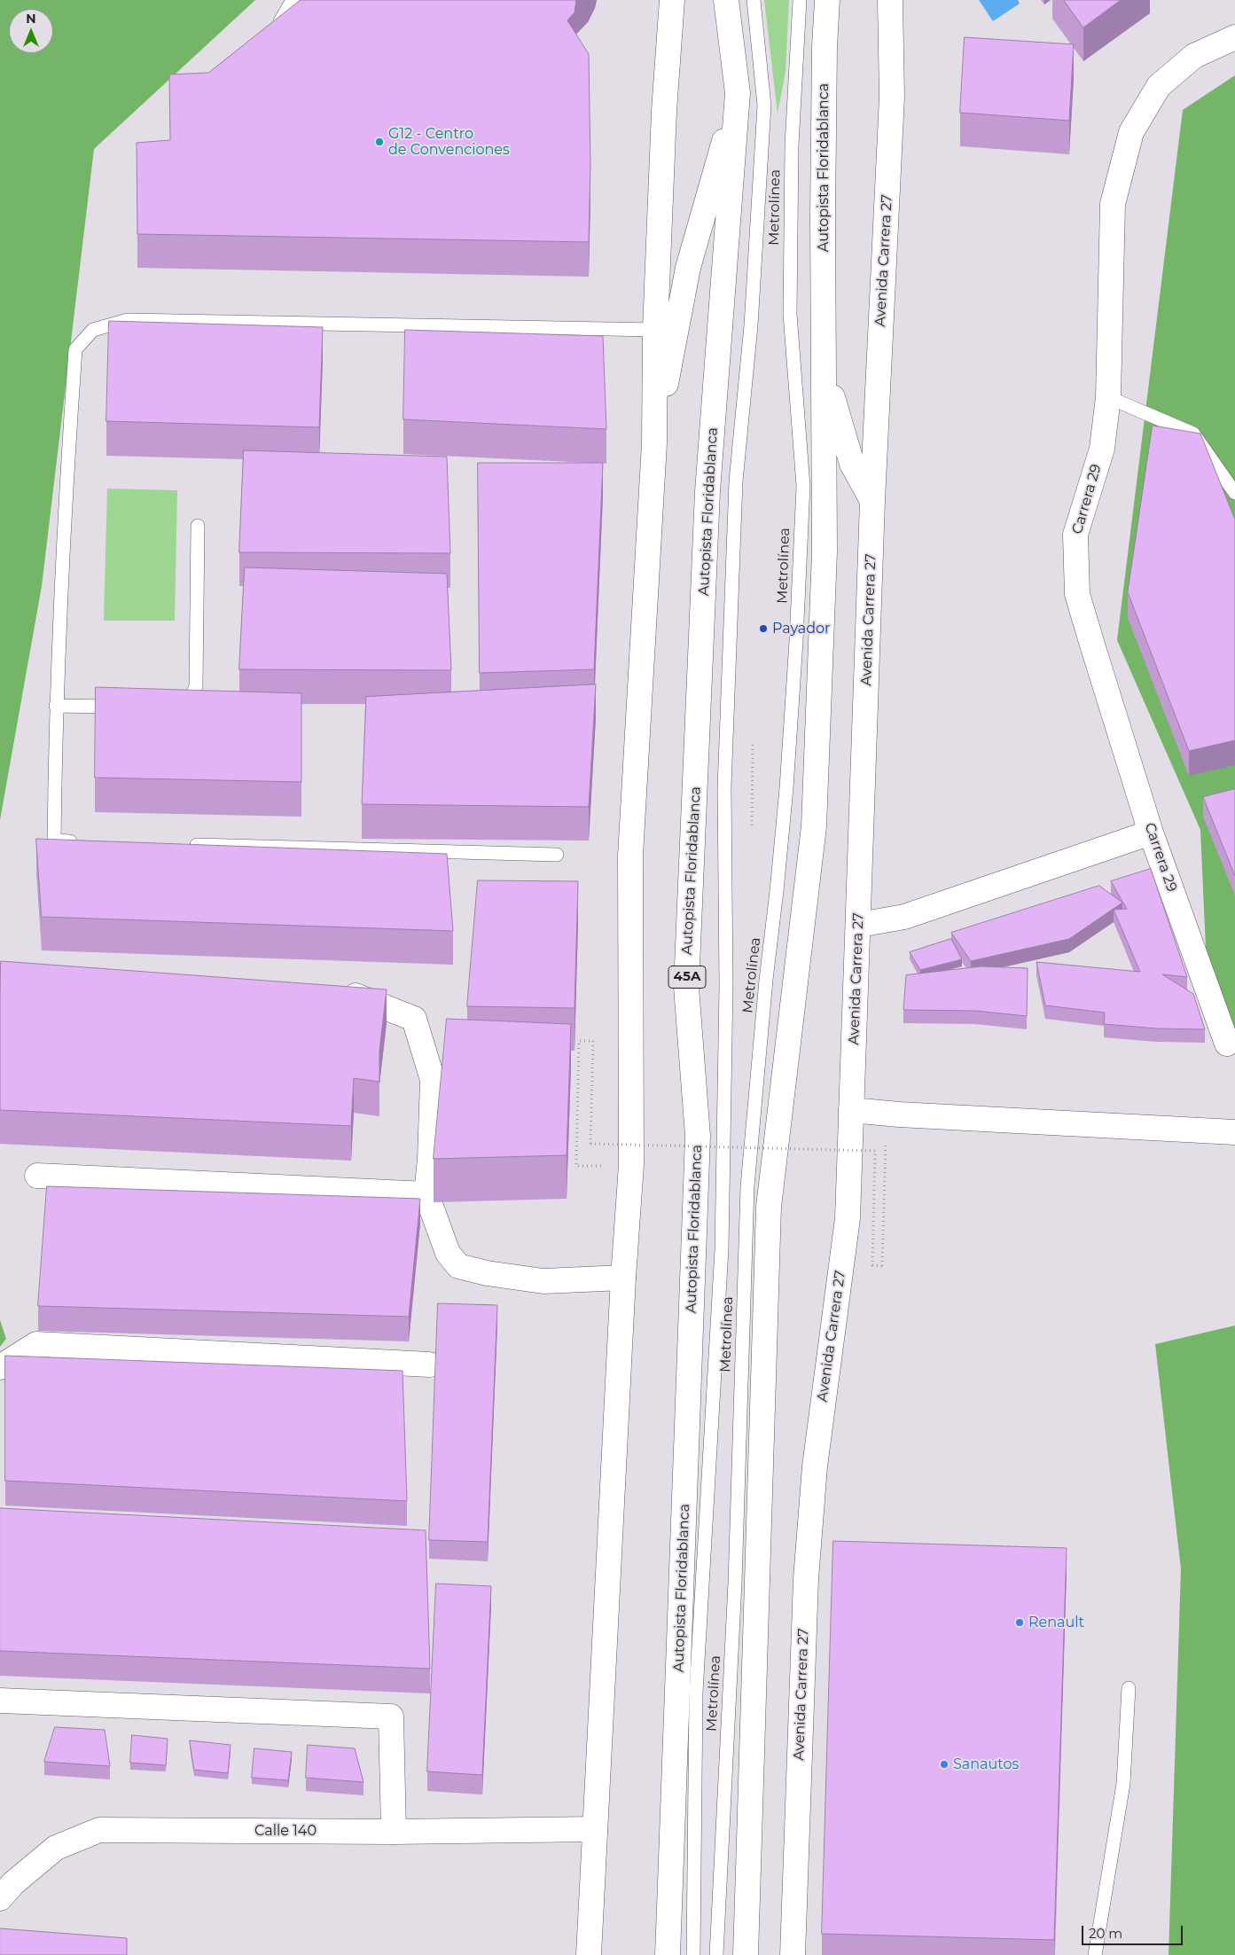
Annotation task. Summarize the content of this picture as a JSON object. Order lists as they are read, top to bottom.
{
  "streets": {
    "main road": [
      "Autopista Floridablanca",
      "Avenida Carrera 27",
      "Carrera 29",
      "45A",
      "Calle 140"
    ],
    "lane": ["Metrolínea"]
  },
  "places": [
    "G12 - Centro de Convenciones",
    "Payador",
    "Renault",
    "Sanautos"
  ],
  "scale_bar": "20 m",
  "north": "top"
}
